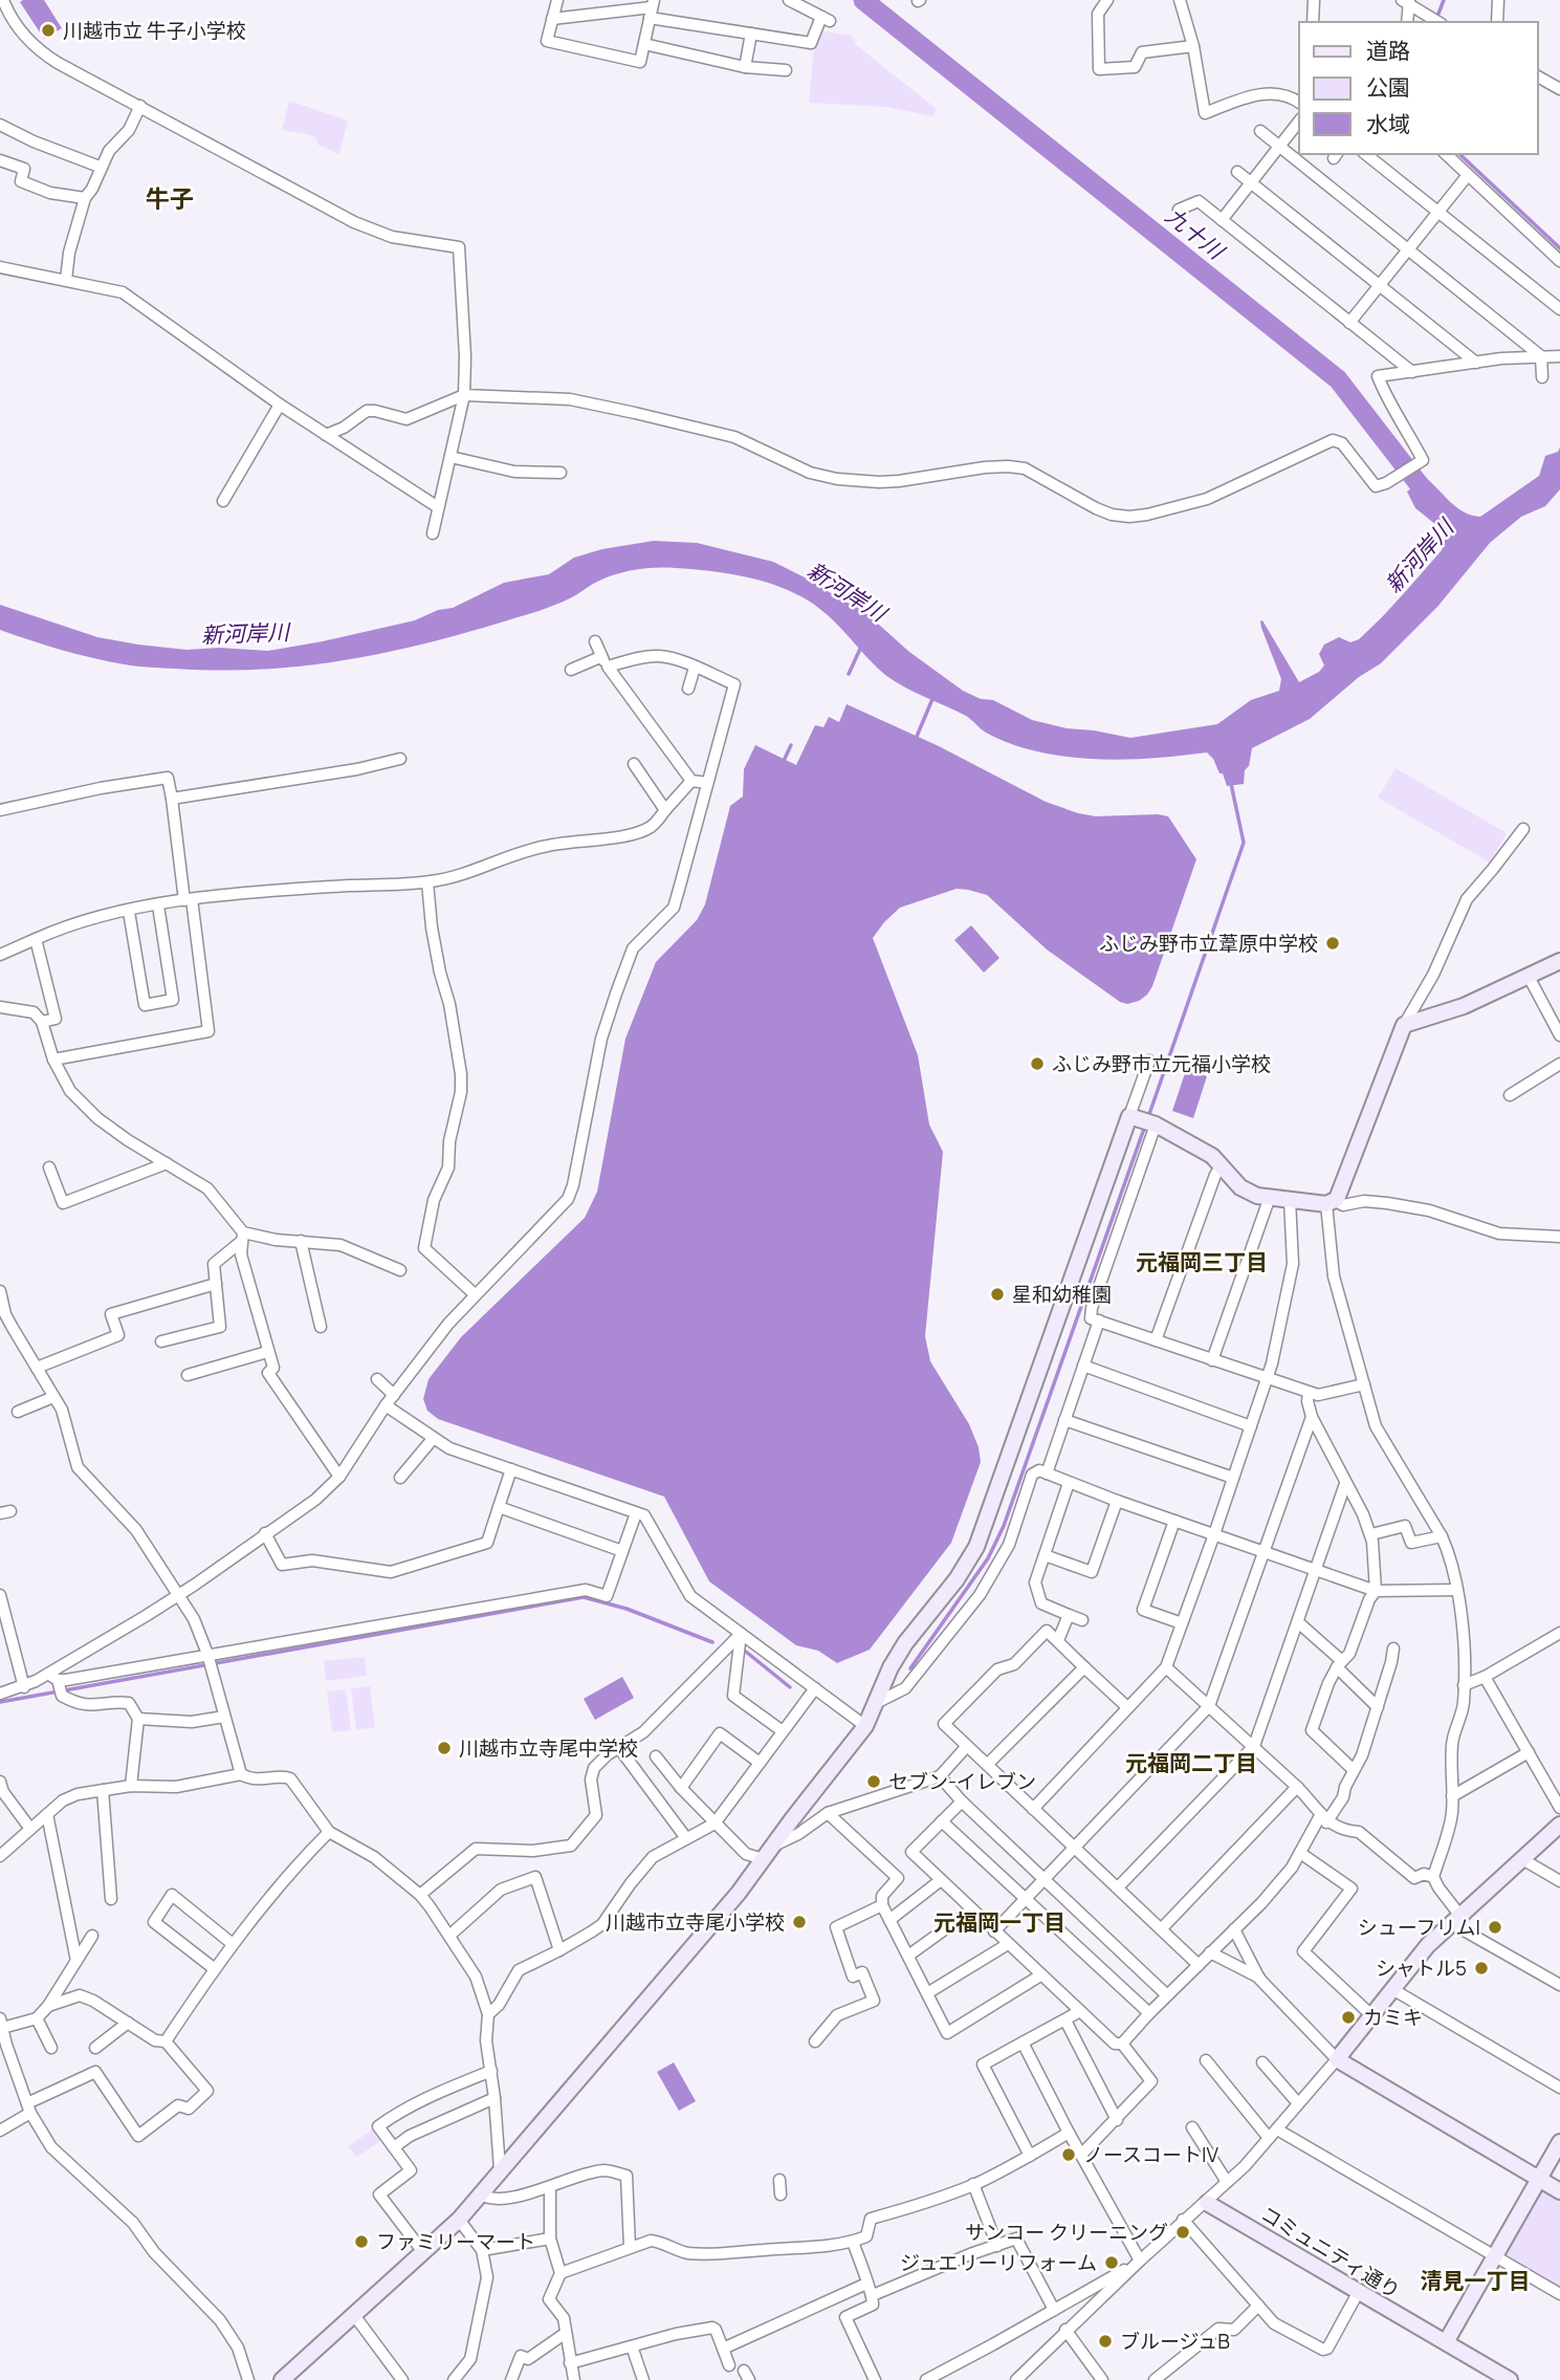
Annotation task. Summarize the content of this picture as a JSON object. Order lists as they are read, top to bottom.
{
  "streets": {
    "street": ["コミュニティ通り"]
  },
  "districts": [
    "牛子",
    "元福岡三丁目",
    "元福岡二丁目",
    "元福岡一丁目",
    "清見一丁目"
  ],
  "water": ["九十川", "新河岸川"],
  "places": [
    "川越市立 牛子小学校",
    "ふじみ野市立葦原中学校",
    "ふじみ野市立元福小学校",
    "星和幼稚園",
    "川越市立寺尾中学校",
    "セブン-イレブン",
    "川越市立寺尾小学校",
    "シューフリムI",
    "シャトル5",
    "カミキ",
    "ノースコートIV",
    "サンコー クリーニング",
    "ファミリーマート",
    "ジュエリーリフォーム",
    "ブルージュB"
  ],
  "legend": ["道路", "公園", "水域"]
}
